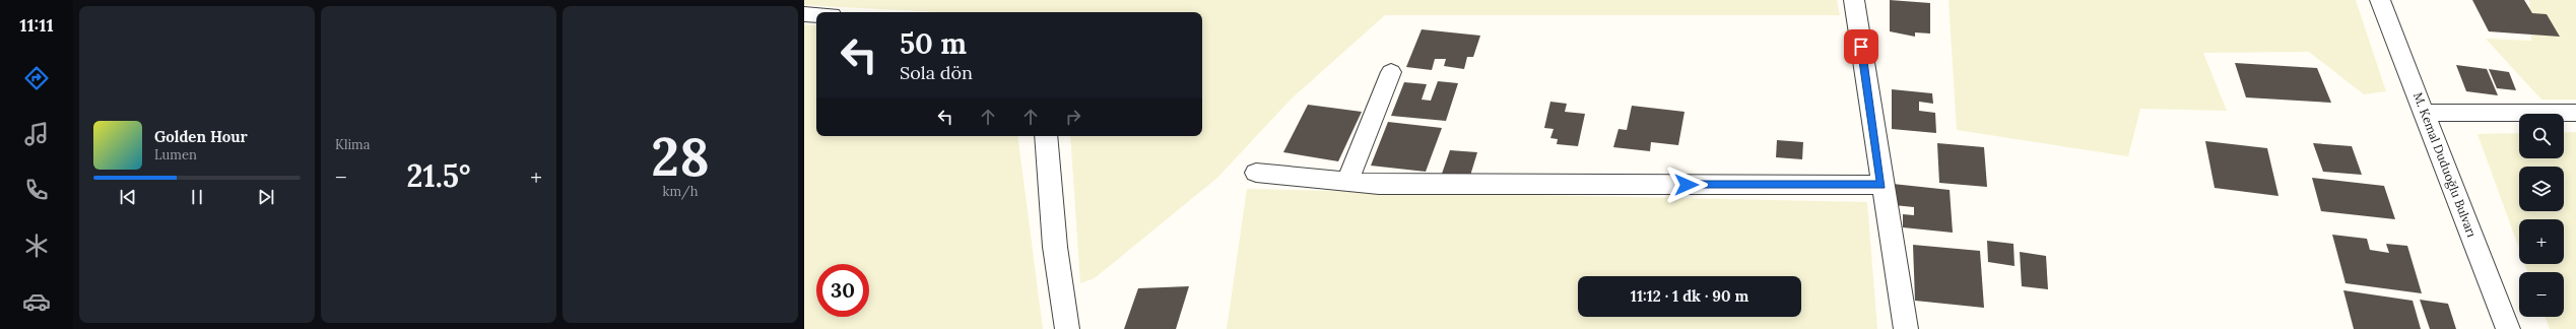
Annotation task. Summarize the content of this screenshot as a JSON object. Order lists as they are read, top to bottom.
{
  "streets": {
    "street": ["M. Kemal Duduoğlu Bulvarı"]
  },
  "page": {
    "tabs": "11:11",
    "tile": [
      "Klima",
      ["28", "km/h"]
    ],
    "turn": ["50 m", "Sola dön"],
    "map_buttons": ["+", "−"],
    "song": ["Golden Hour", "Lumen"],
    "heat": ["−", "21.5°", "+"],
    "limit": "30",
    "trip": "11:12 · 1 dk · 90 m"
  }
}
